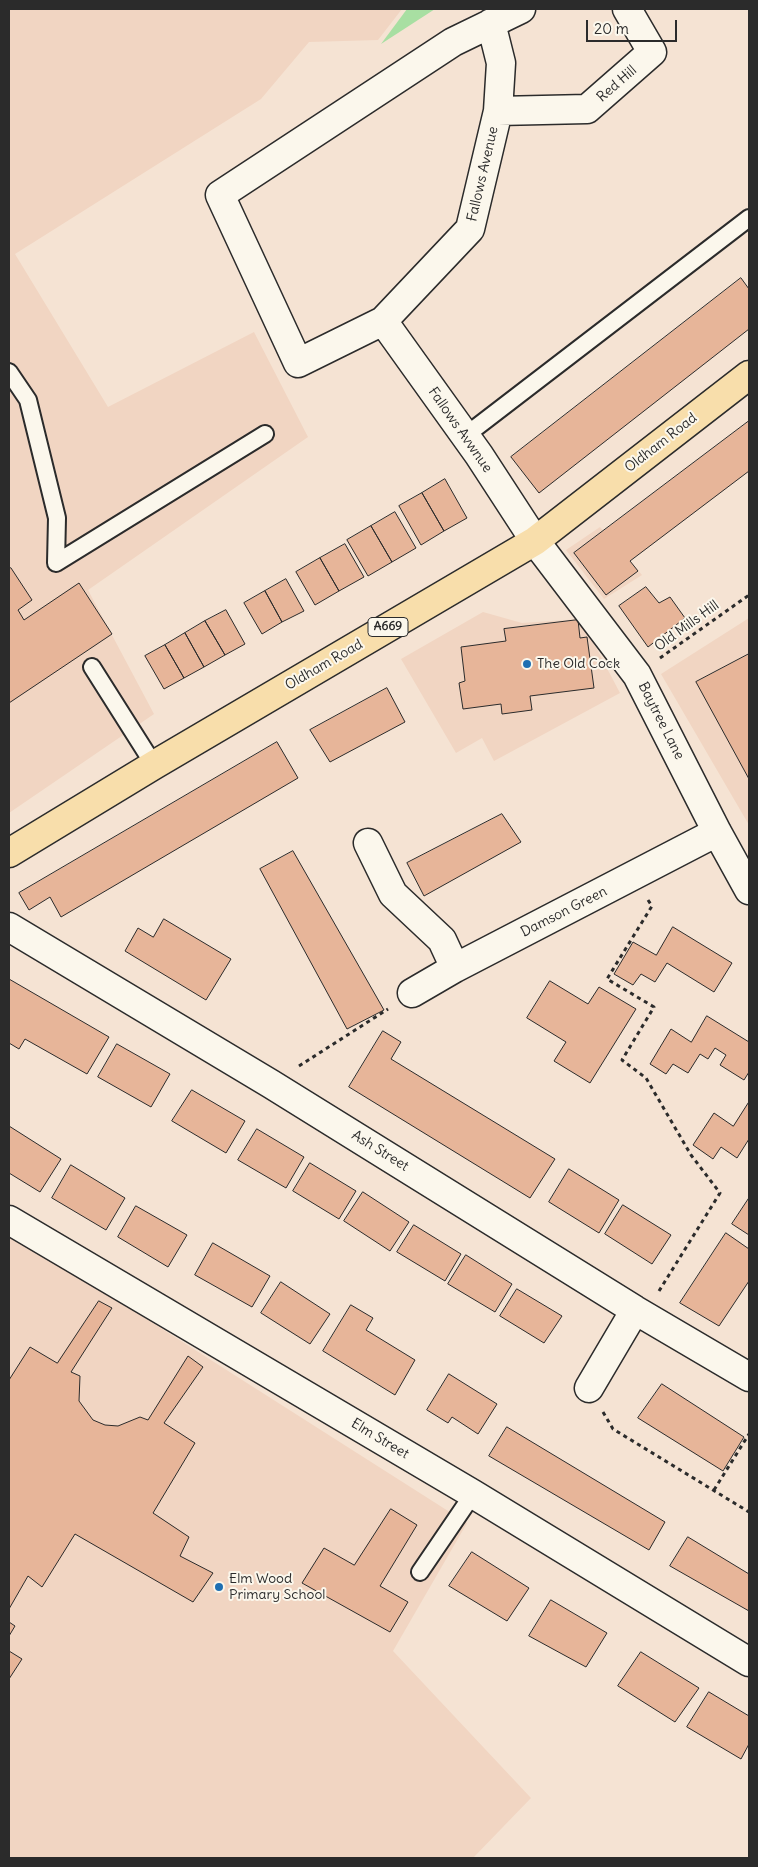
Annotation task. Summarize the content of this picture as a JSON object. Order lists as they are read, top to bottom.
{
  "streets": {
    "main road": ["Oldham Road", "A669"],
    "street": [
      "Red Hill",
      "Fallows Avenue",
      "Fallows Avwnue",
      "Baytree Lane",
      "Damson Green",
      "Ash Street",
      "Elm Street"
    ],
    "path": ["Old Mills Hill"]
  },
  "crossings": [
    ["Red Hill", "Fallows Avenue"],
    ["Fallows Avenue", "Fallows Avwnue"],
    ["Fallows Avwnue", "Oldham Road"],
    ["Fallows Avwnue", "Baytree Lane"],
    ["Oldham Road", "Baytree Lane"],
    ["Old Mills Hill", "Baytree Lane"],
    ["Baytree Lane", "Damson Green"]
  ],
  "places": ["The Old Cock", "Elm Wood Primary School"],
  "scale_bar": "20 m"
}
